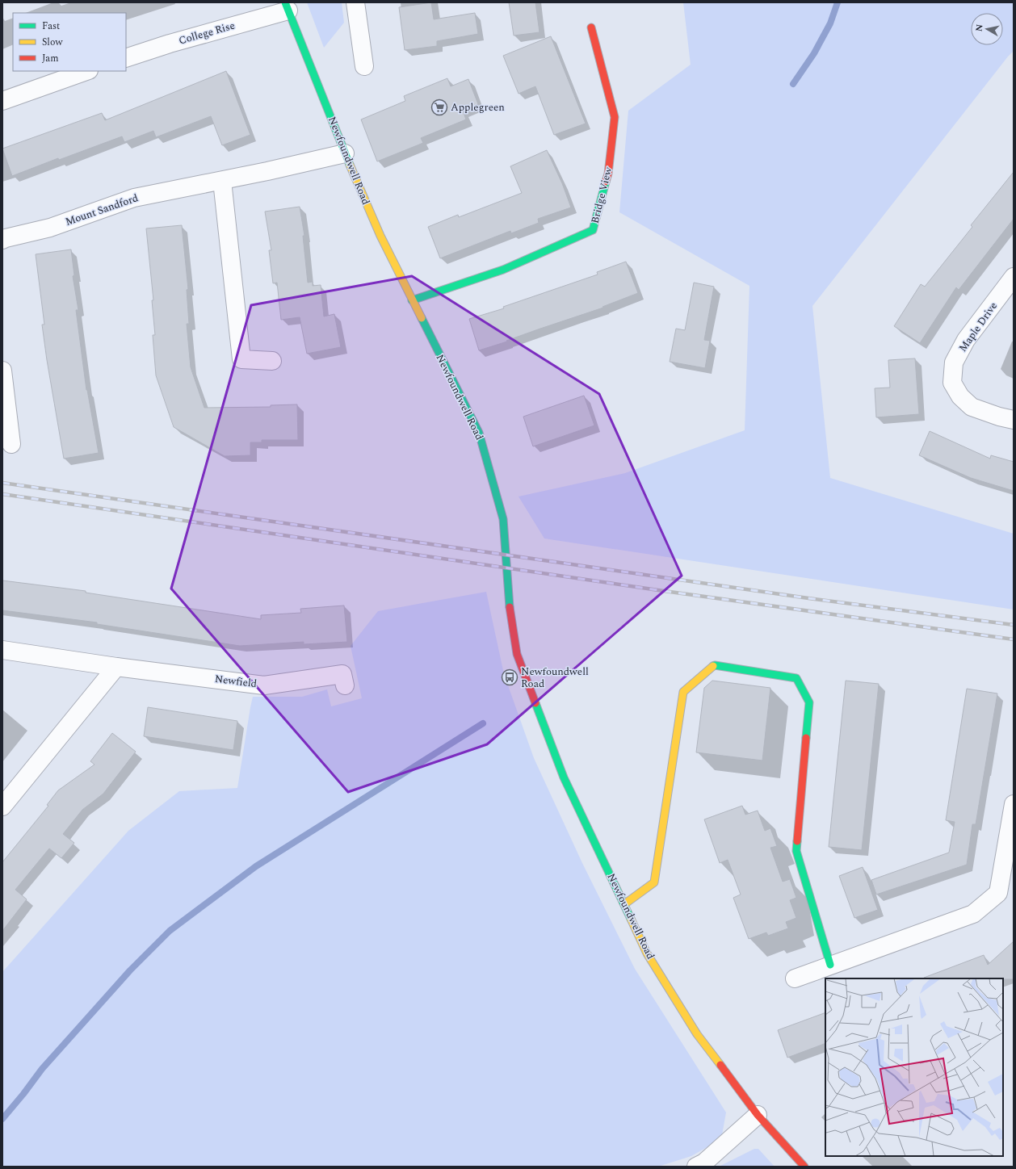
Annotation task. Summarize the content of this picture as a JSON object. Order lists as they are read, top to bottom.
{
  "streets": {
    "main road": ["Newfoundwell Road", "Bridge View"],
    "street": [
      "College Rise",
      "Mount Sandford",
      "Maple Drive",
      "Newfield"
    ]
  },
  "crossings": [
    ["College Rise", "Newfoundwell Road"],
    ["Newfoundwell Road", "Bridge View"],
    ["Newfoundwell Road", "Mount Sandford"]
  ],
  "places": {
    "supermarket": ["Applegreen"],
    "bus stop": ["Newfoundwell Road"]
  },
  "legend": ["Fast", "Slow", "Jam"],
  "north": "left"
}
